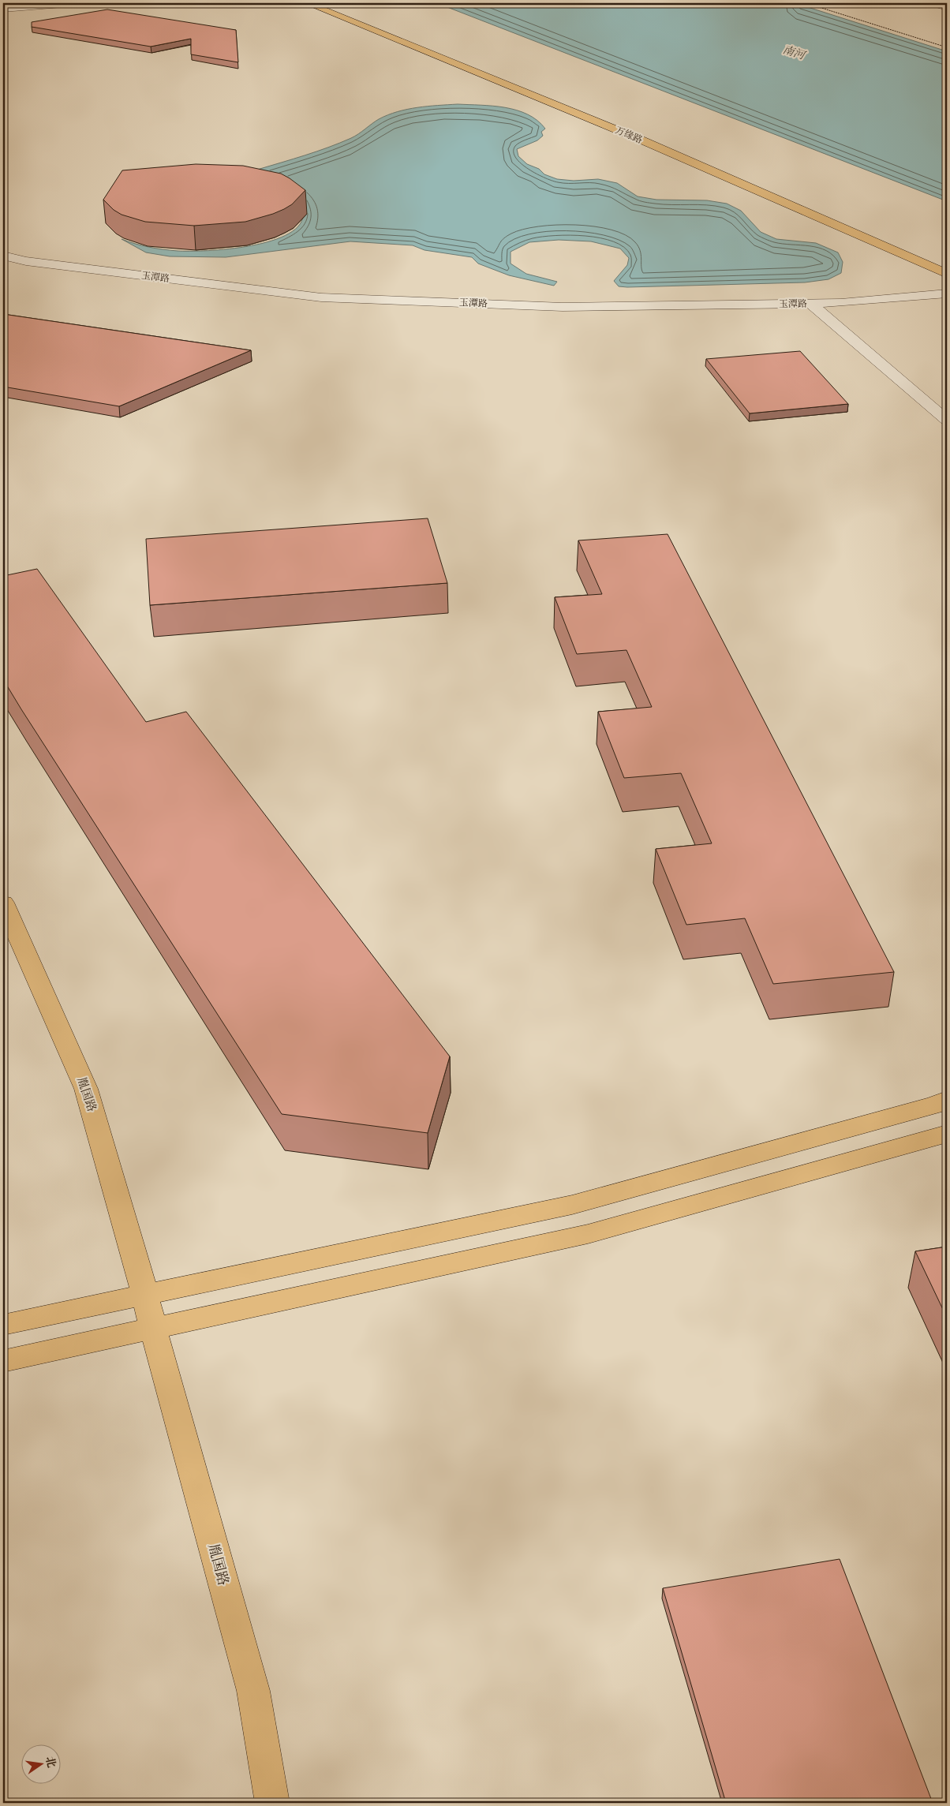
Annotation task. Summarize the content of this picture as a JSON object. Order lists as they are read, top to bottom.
{
  "streets": {
    "main road": ["万缘路", "胤国路"],
    "street": ["玉潭路"]
  },
  "water": ["南河"],
  "north": "right"
}
